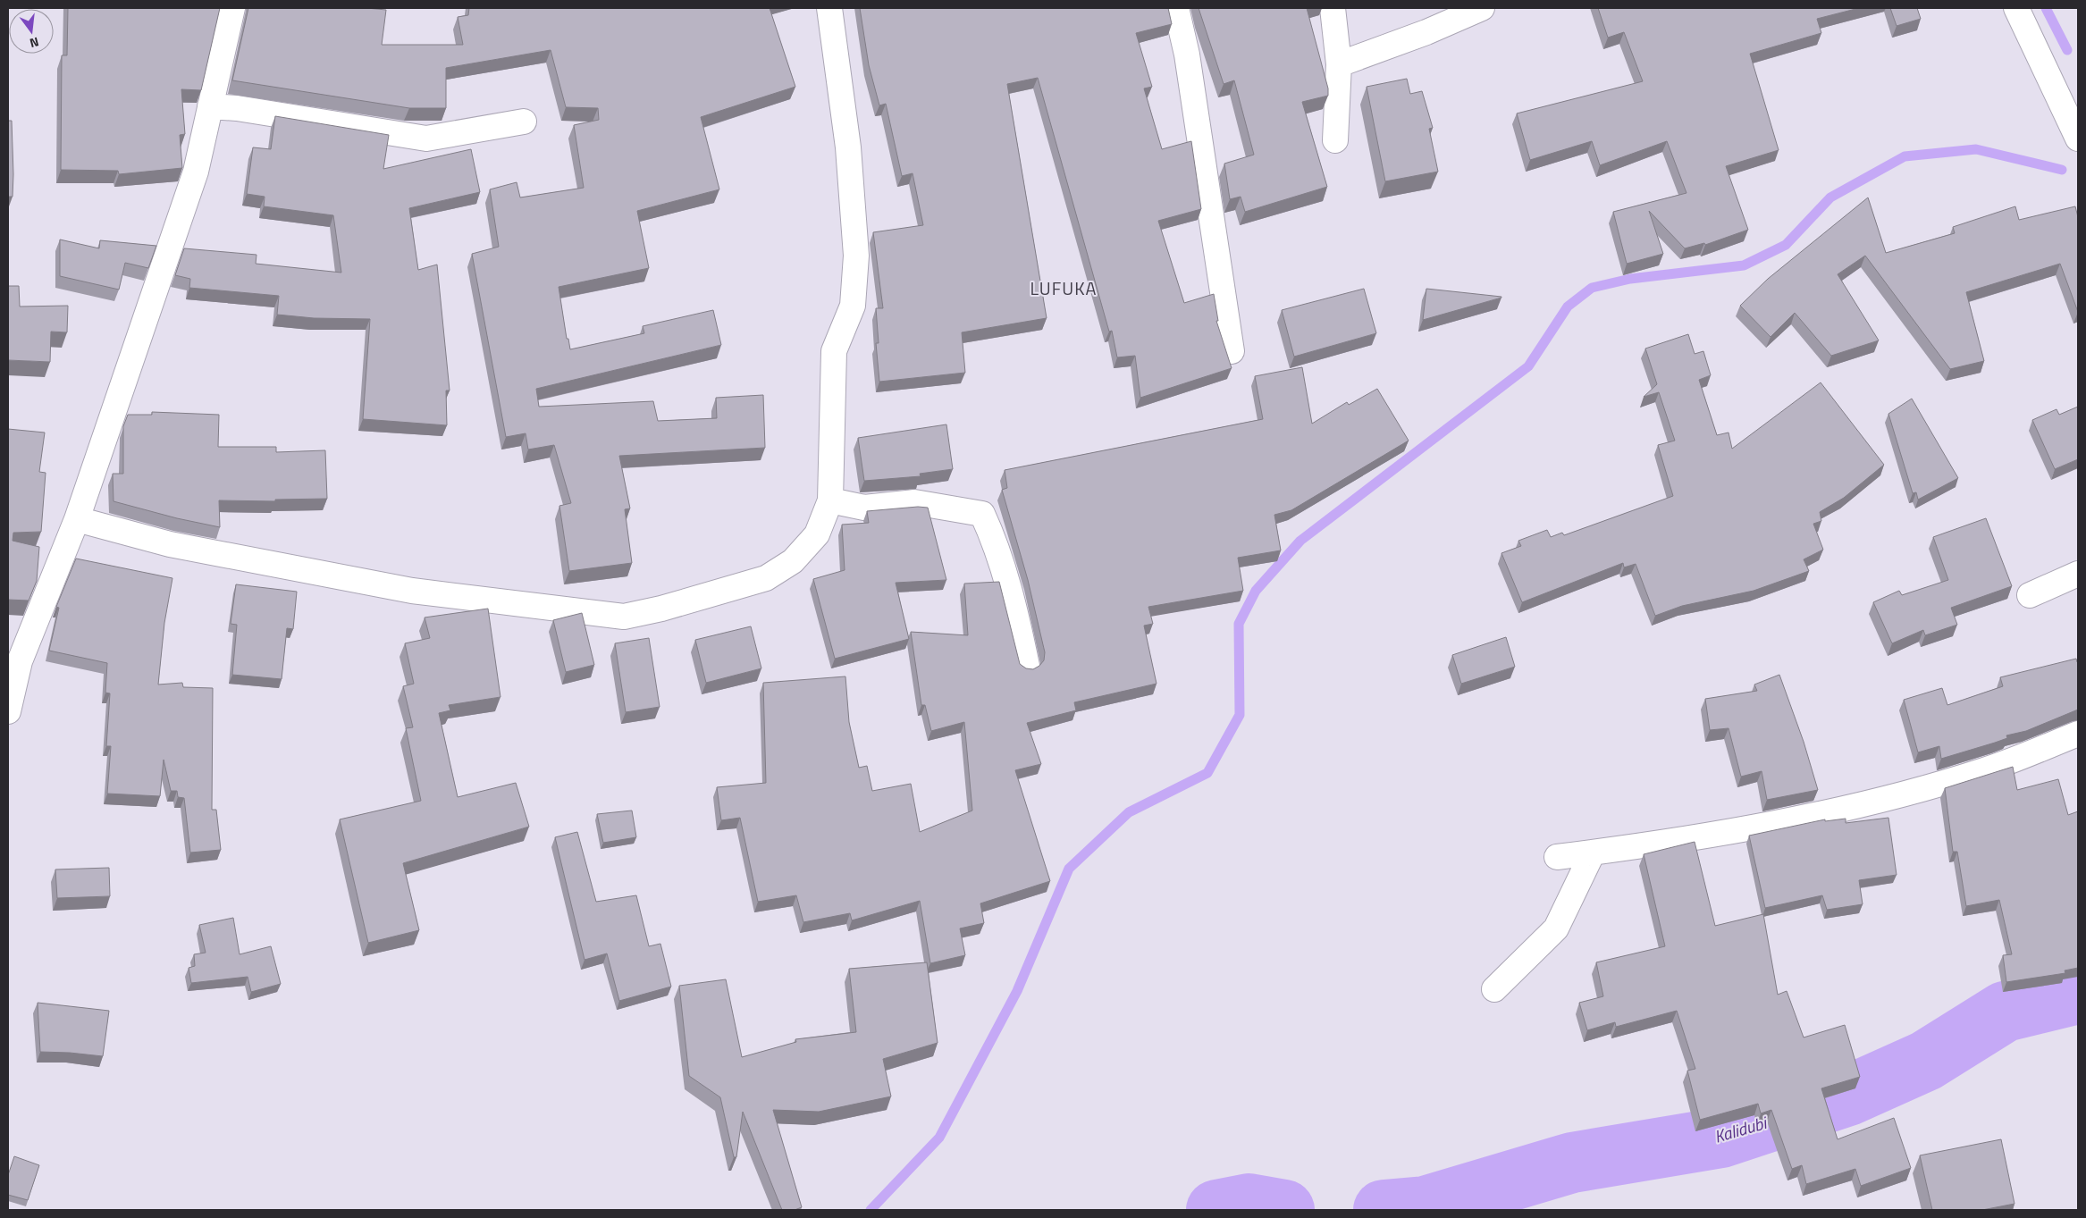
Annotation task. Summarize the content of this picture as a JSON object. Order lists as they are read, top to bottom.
{
  "districts": ["LUFUKA"],
  "water": ["Kalidubi"],
  "north": "bottom"
}
